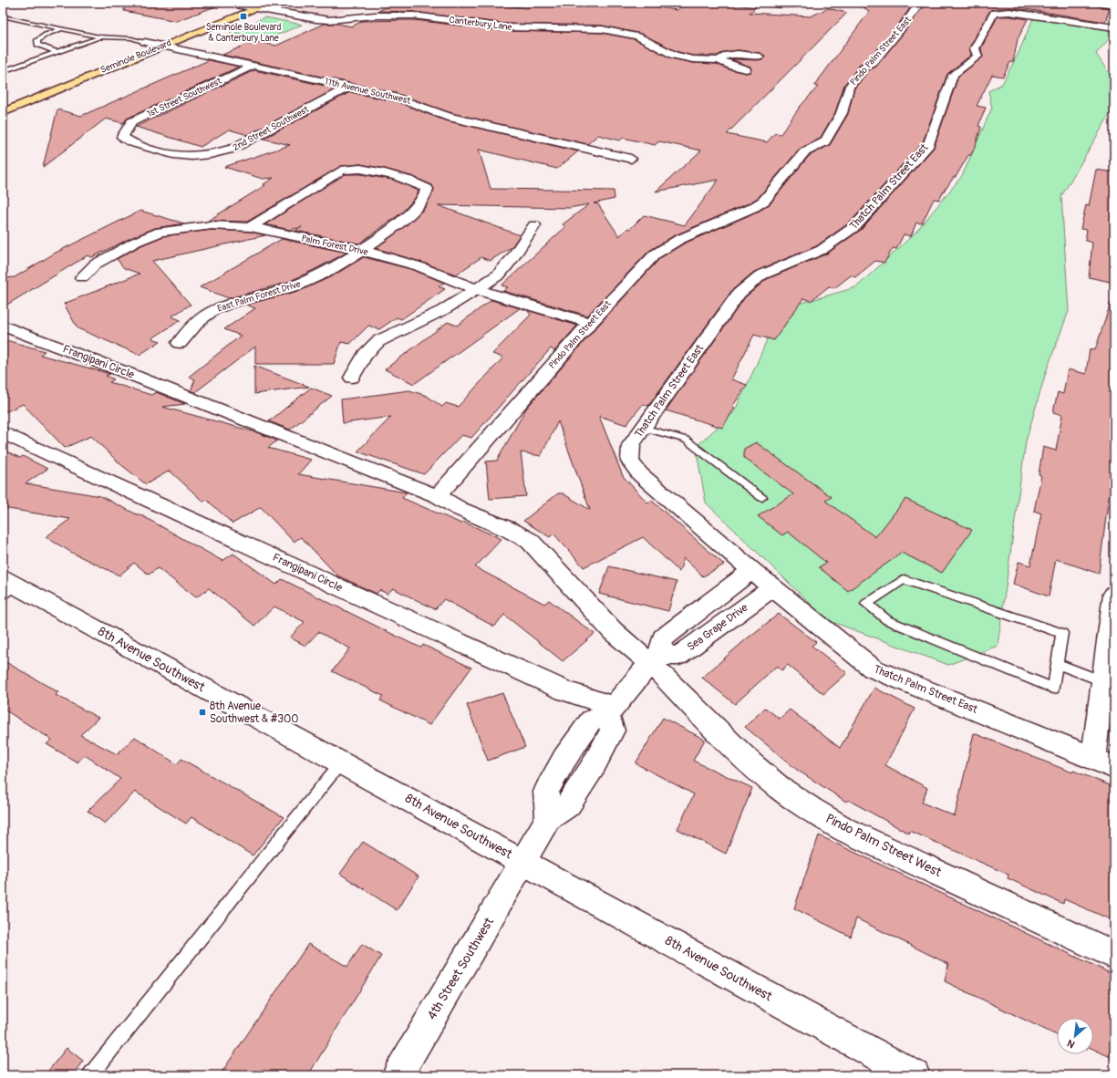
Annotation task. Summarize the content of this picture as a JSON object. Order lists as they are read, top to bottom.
{
  "streets": {
    "main road": ["Seminole Boulevard"],
    "street": [
      "Canterbury Lane",
      "Pindo Palm Street East",
      "11th Avenue Southwest",
      "1st Street Southwest",
      "2nd Street Southwest",
      "Thatch Palm Street East",
      "Palm Forest Drive",
      "East Palm Forest Drive",
      "Frangipani Circle",
      "Sea Grape Drive",
      "8th Avenue Southwest",
      "Pindo Palm Street West",
      "4th Street Southwest"
    ]
  },
  "crossings": [
    ["Canterbury Lane", "Seminole Boulevard"],
    ["Pindo Palm Street East", "Palm Forest Drive"],
    ["Pindo Palm Street East", "Frangipani Circle"],
    ["Seminole Boulevard", "11th Avenue Southwest"],
    ["11th Avenue Southwest", "1st Street Southwest"],
    ["11th Avenue Southwest", "2nd Street Southwest"],
    ["1st Street Southwest", "2nd Street Southwest"],
    ["Thatch Palm Street East", "Sea Grape Drive"],
    ["Palm Forest Drive", "East Palm Forest Drive"],
    ["Sea Grape Drive", "Pindo Palm Street West"],
    ["8th Avenue Southwest", "4th Street Southwest"]
  ],
  "places": {
    "transit": ["Seminole Boulevard & Canterbury Lane", "8th Avenue Southwest & #300"]
  },
  "north": "bottom left"
}
